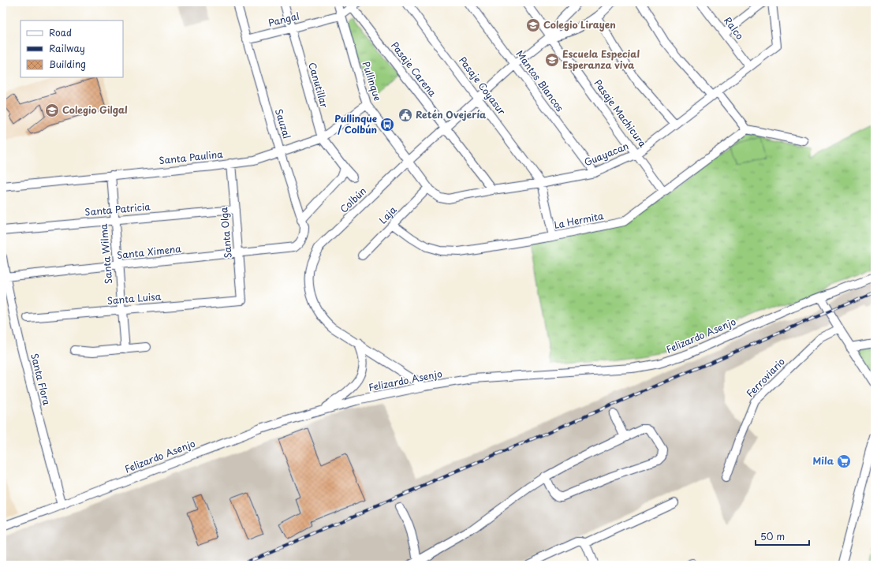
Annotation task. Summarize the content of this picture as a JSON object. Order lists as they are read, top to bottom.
{
  "streets": {
    "street": [
      "Pangal",
      "Ralco",
      "Pasaje Carena",
      "Pullinque",
      "Mantos Blancos",
      "Canutillar",
      "Pasaje Coyasur",
      "Pasaje Machicura",
      "Sauzal",
      "Guayacan",
      "Santa Paulina",
      "Colbún",
      "Santa Patricia",
      "Laja",
      "La Hermita",
      "Santa Olga",
      "Santa Ximena",
      "Santa Wilma",
      "Santa Luisa",
      "Felizardo Asenjo",
      "Ferroviario",
      "Santa Flora"
    ]
  },
  "crossings": [
    ["Pangal", "Pasaje Carena"],
    ["Pangal", "Pullinque"],
    ["Pangal", "Canutillar"],
    ["Pangal", "Sauzal"],
    ["Ralco", "Guayacan"],
    ["Pasaje Carena", "Guayacan"],
    ["Pasaje Carena", "Colbún"],
    ["Pullinque", "Guayacan"],
    ["Pullinque", "Santa Paulina"],
    ["Pullinque", "Colbún"],
    ["Pullinque", "Laja"],
    ["Mantos Blancos", "Guayacan"],
    ["Mantos Blancos", "Colbún"],
    ["Canutillar", "Santa Paulina"],
    ["Pasaje Coyasur", "Guayacan"],
    ["Pasaje Coyasur", "Colbún"],
    ["Pasaje Machicura", "Guayacan"],
    ["Pasaje Machicura", "Colbún"],
    ["Pasaje Machicura", "La Hermita"],
    ["Sauzal", "Santa Paulina"],
    ["Sauzal", "Santa Ximena"],
    ["Guayacan", "Laja"],
    ["Santa Paulina", "Santa Olga"],
    ["Santa Paulina", "Santa Wilma"],
    ["Colbún", "Felizardo Asenjo"],
    ["Santa Patricia", "Santa Olga"],
    ["Santa Patricia", "Santa Wilma"],
    ["Laja", "La Hermita"],
    ["Santa Olga", "Santa Ximena"],
    ["Santa Olga", "Santa Luisa"],
    ["Santa Ximena", "Santa Wilma"],
    ["Santa Ximena", "Santa Flora"],
    ["Santa Wilma", "Santa Luisa"],
    ["Felizardo Asenjo", "Santa Flora"]
  ],
  "places": {
    "school or university": ["Colegio Lirayen", "Escuela Especial Esperanza viva", "Colegio Gilgal"],
    "public building": ["Retén Ovejería"],
    "bus stop": ["Pullinque / Colbún"],
    "supermarket": ["Mila"]
  },
  "legend": ["Road", "Railway", "Building"],
  "scale_bar": "50 m"
}
